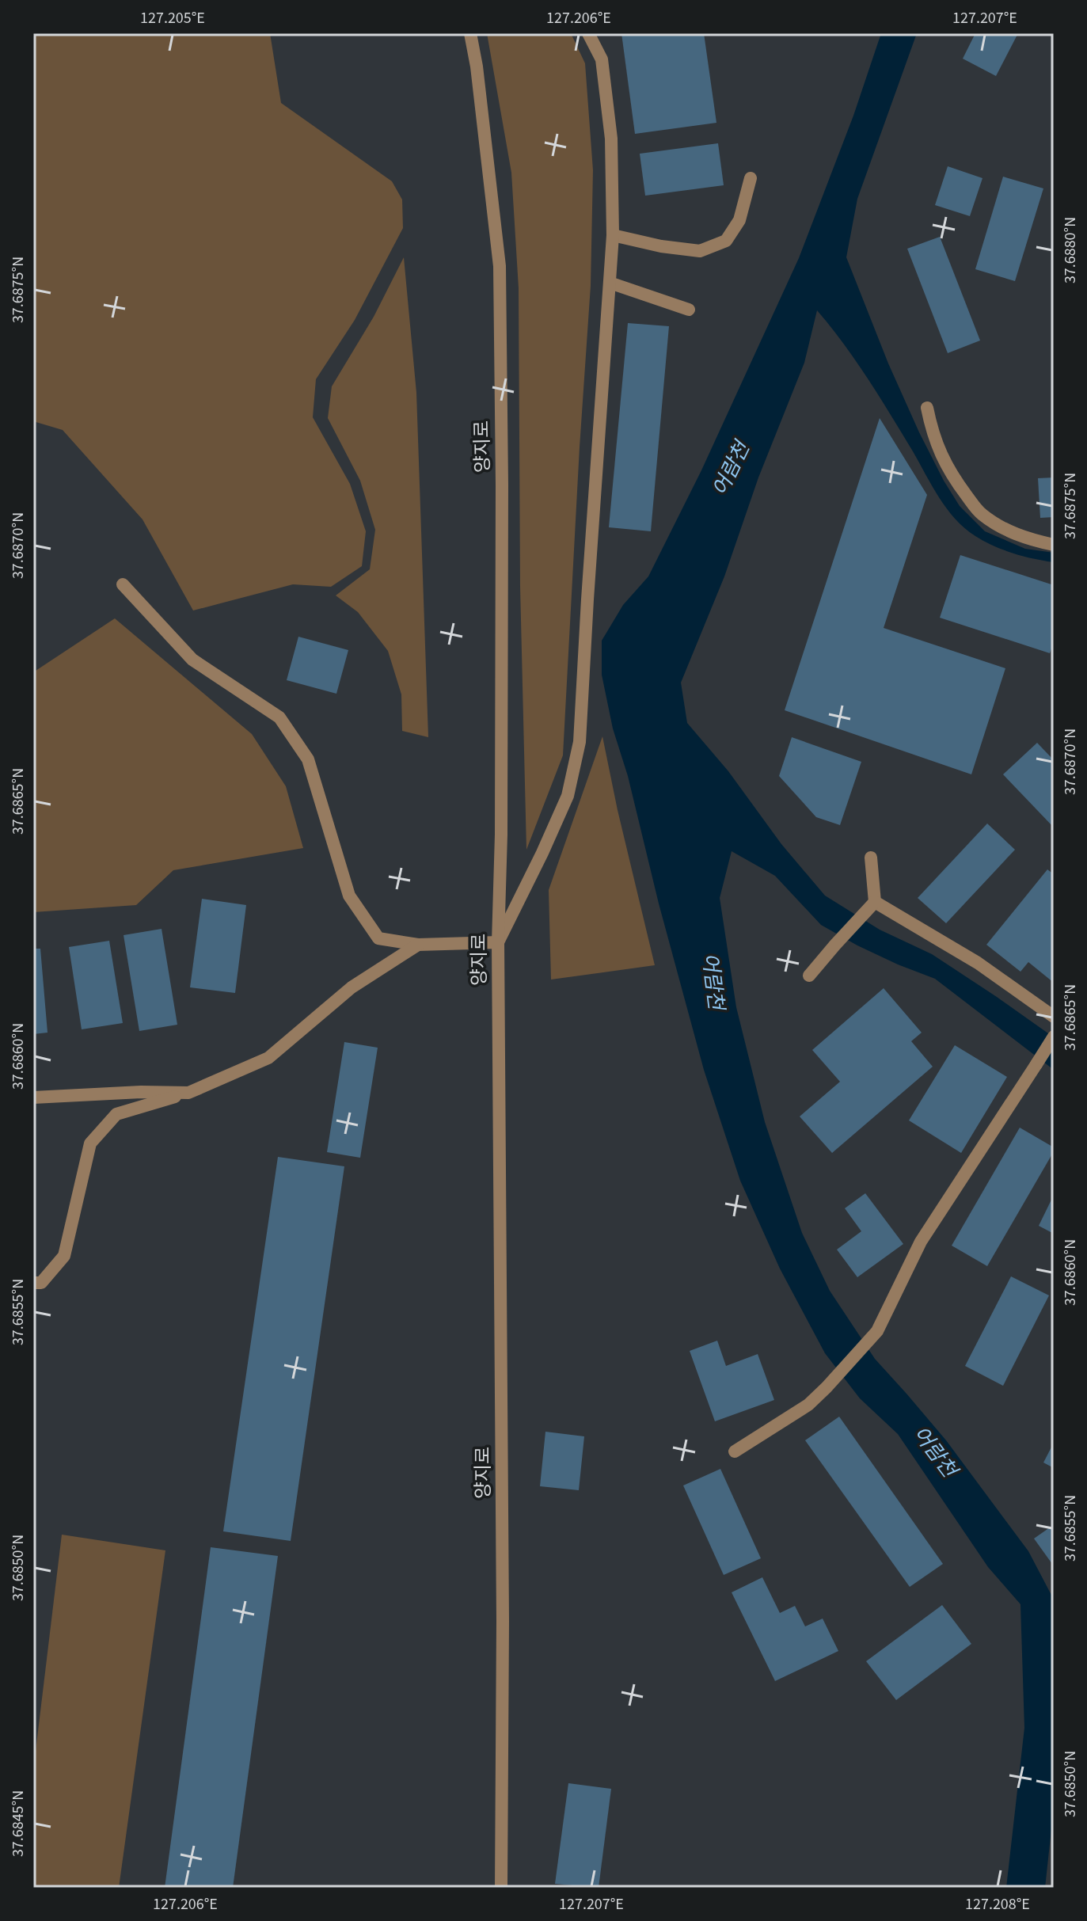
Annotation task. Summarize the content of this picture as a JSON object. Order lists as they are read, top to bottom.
{
  "streets": {
    "street": ["양지로"]
  },
  "water": ["어람천"],
  "coordinates": [
    "127.205°E",
    "127.206°E",
    "127.207°E",
    "37.6880°N",
    "37.6875°N",
    "37.6870°N",
    "37.6865°N",
    "37.6860°N",
    "37.6855°N",
    "37.6850°N",
    "37.6845°N",
    "127.208°E"
  ]
}
